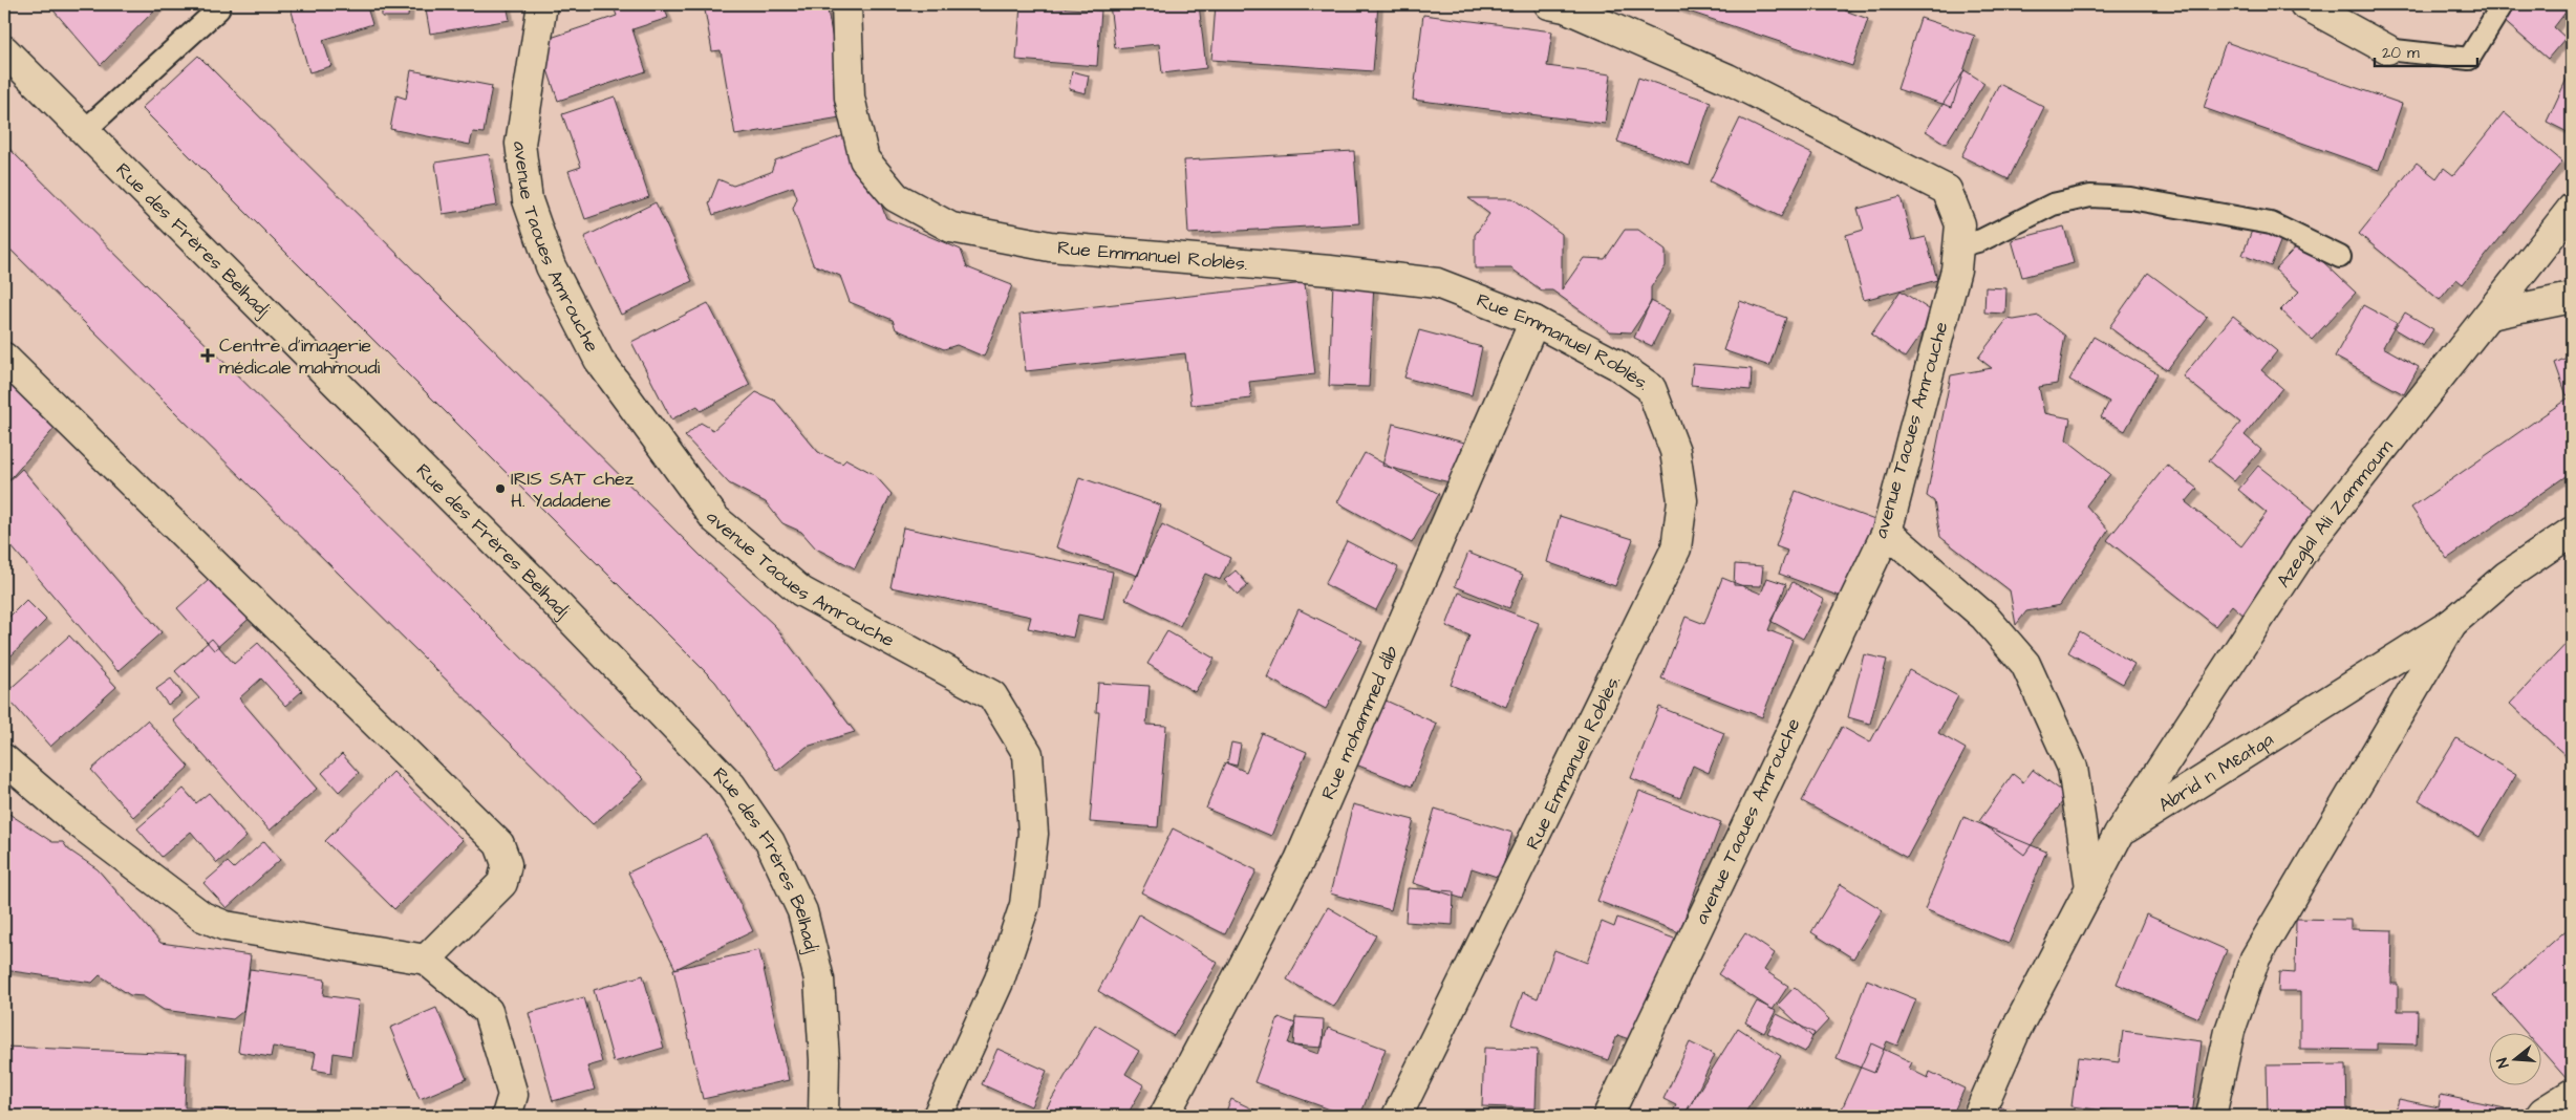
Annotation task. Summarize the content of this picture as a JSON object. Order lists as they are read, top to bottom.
{
  "streets": {
    "street": [
      "Rue des Frères Belhadj",
      "avenue Taoues Amrouche",
      "Rue Emmanuel Roblès.",
      "Azeglal Ali Zammoum",
      "Rue mohammed dib",
      "Abrid n Mɛatqa"
    ]
  },
  "crossings": [
    ["Rue Emmanuel Roblès.", "Rue mohammed dib"],
    ["Azeglal Ali Zammoum", "Abrid n Mɛatqa"]
  ],
  "places": {
    "health": ["Centre d'imagerie médicale mahmoudi"],
    "other": ["IRIS SAT chez H. Yadadene"]
  },
  "scale_bar": "20 m",
  "north": "left"
}
